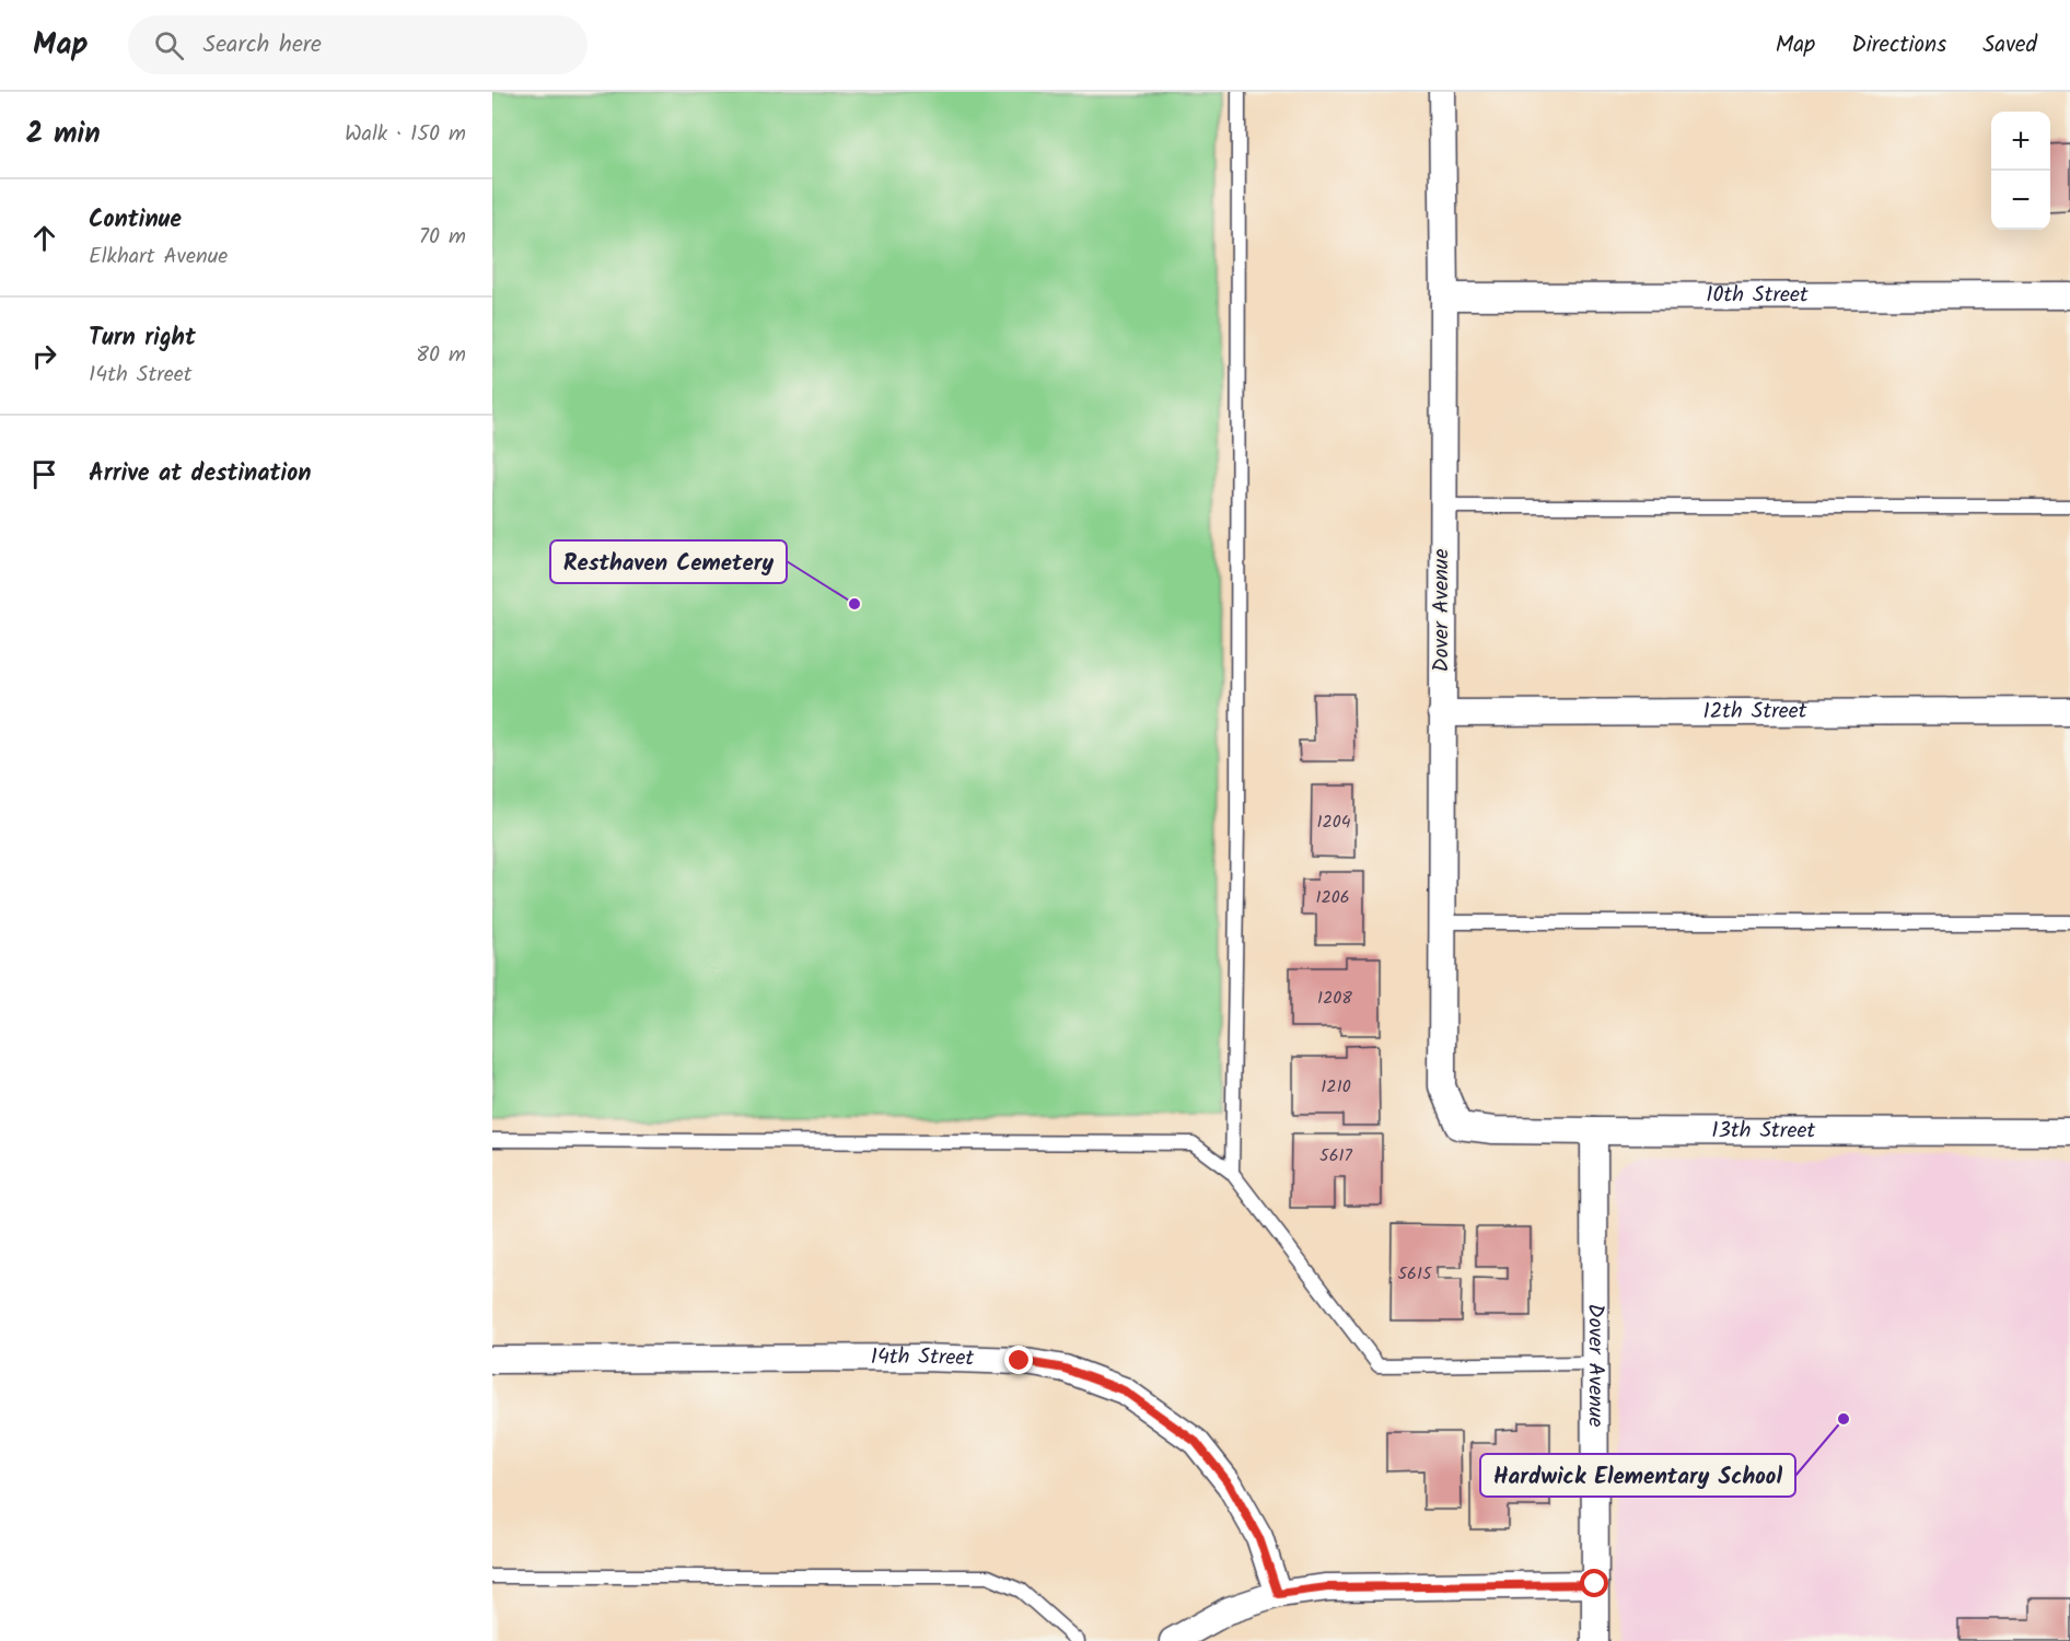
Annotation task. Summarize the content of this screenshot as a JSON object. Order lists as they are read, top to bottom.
{
  "streets": {
    "street": [
      "10th Street",
      "Dover Avenue",
      "12th Street",
      "13th Street",
      "14th Street"
    ]
  },
  "crossings": [
    ["10th Street", "Dover Avenue"],
    ["Dover Avenue", "12th Street"],
    ["Dover Avenue", "13th Street"]
  ],
  "places": ["Resthaven Cemetery", "Hardwick Elementary School"],
  "house_numbers": [
    "1204",
    "1206",
    "1208",
    "1210",
    "5617",
    "5615"
  ],
  "page": {
    "header": "Map",
    "search": "Search here",
    "nav": ["Map", "Directions", "Saved"],
    "heading": ["2 min", "Walk · 150 m"],
    "map_buttons": ["+", "−"],
    "list": [
      ["Continue", "Elkhart Avenue", "70 m"],
      ["Turn right", "14th Street", "80 m"],
      "Arrive at destination"
    ]
  }
}
